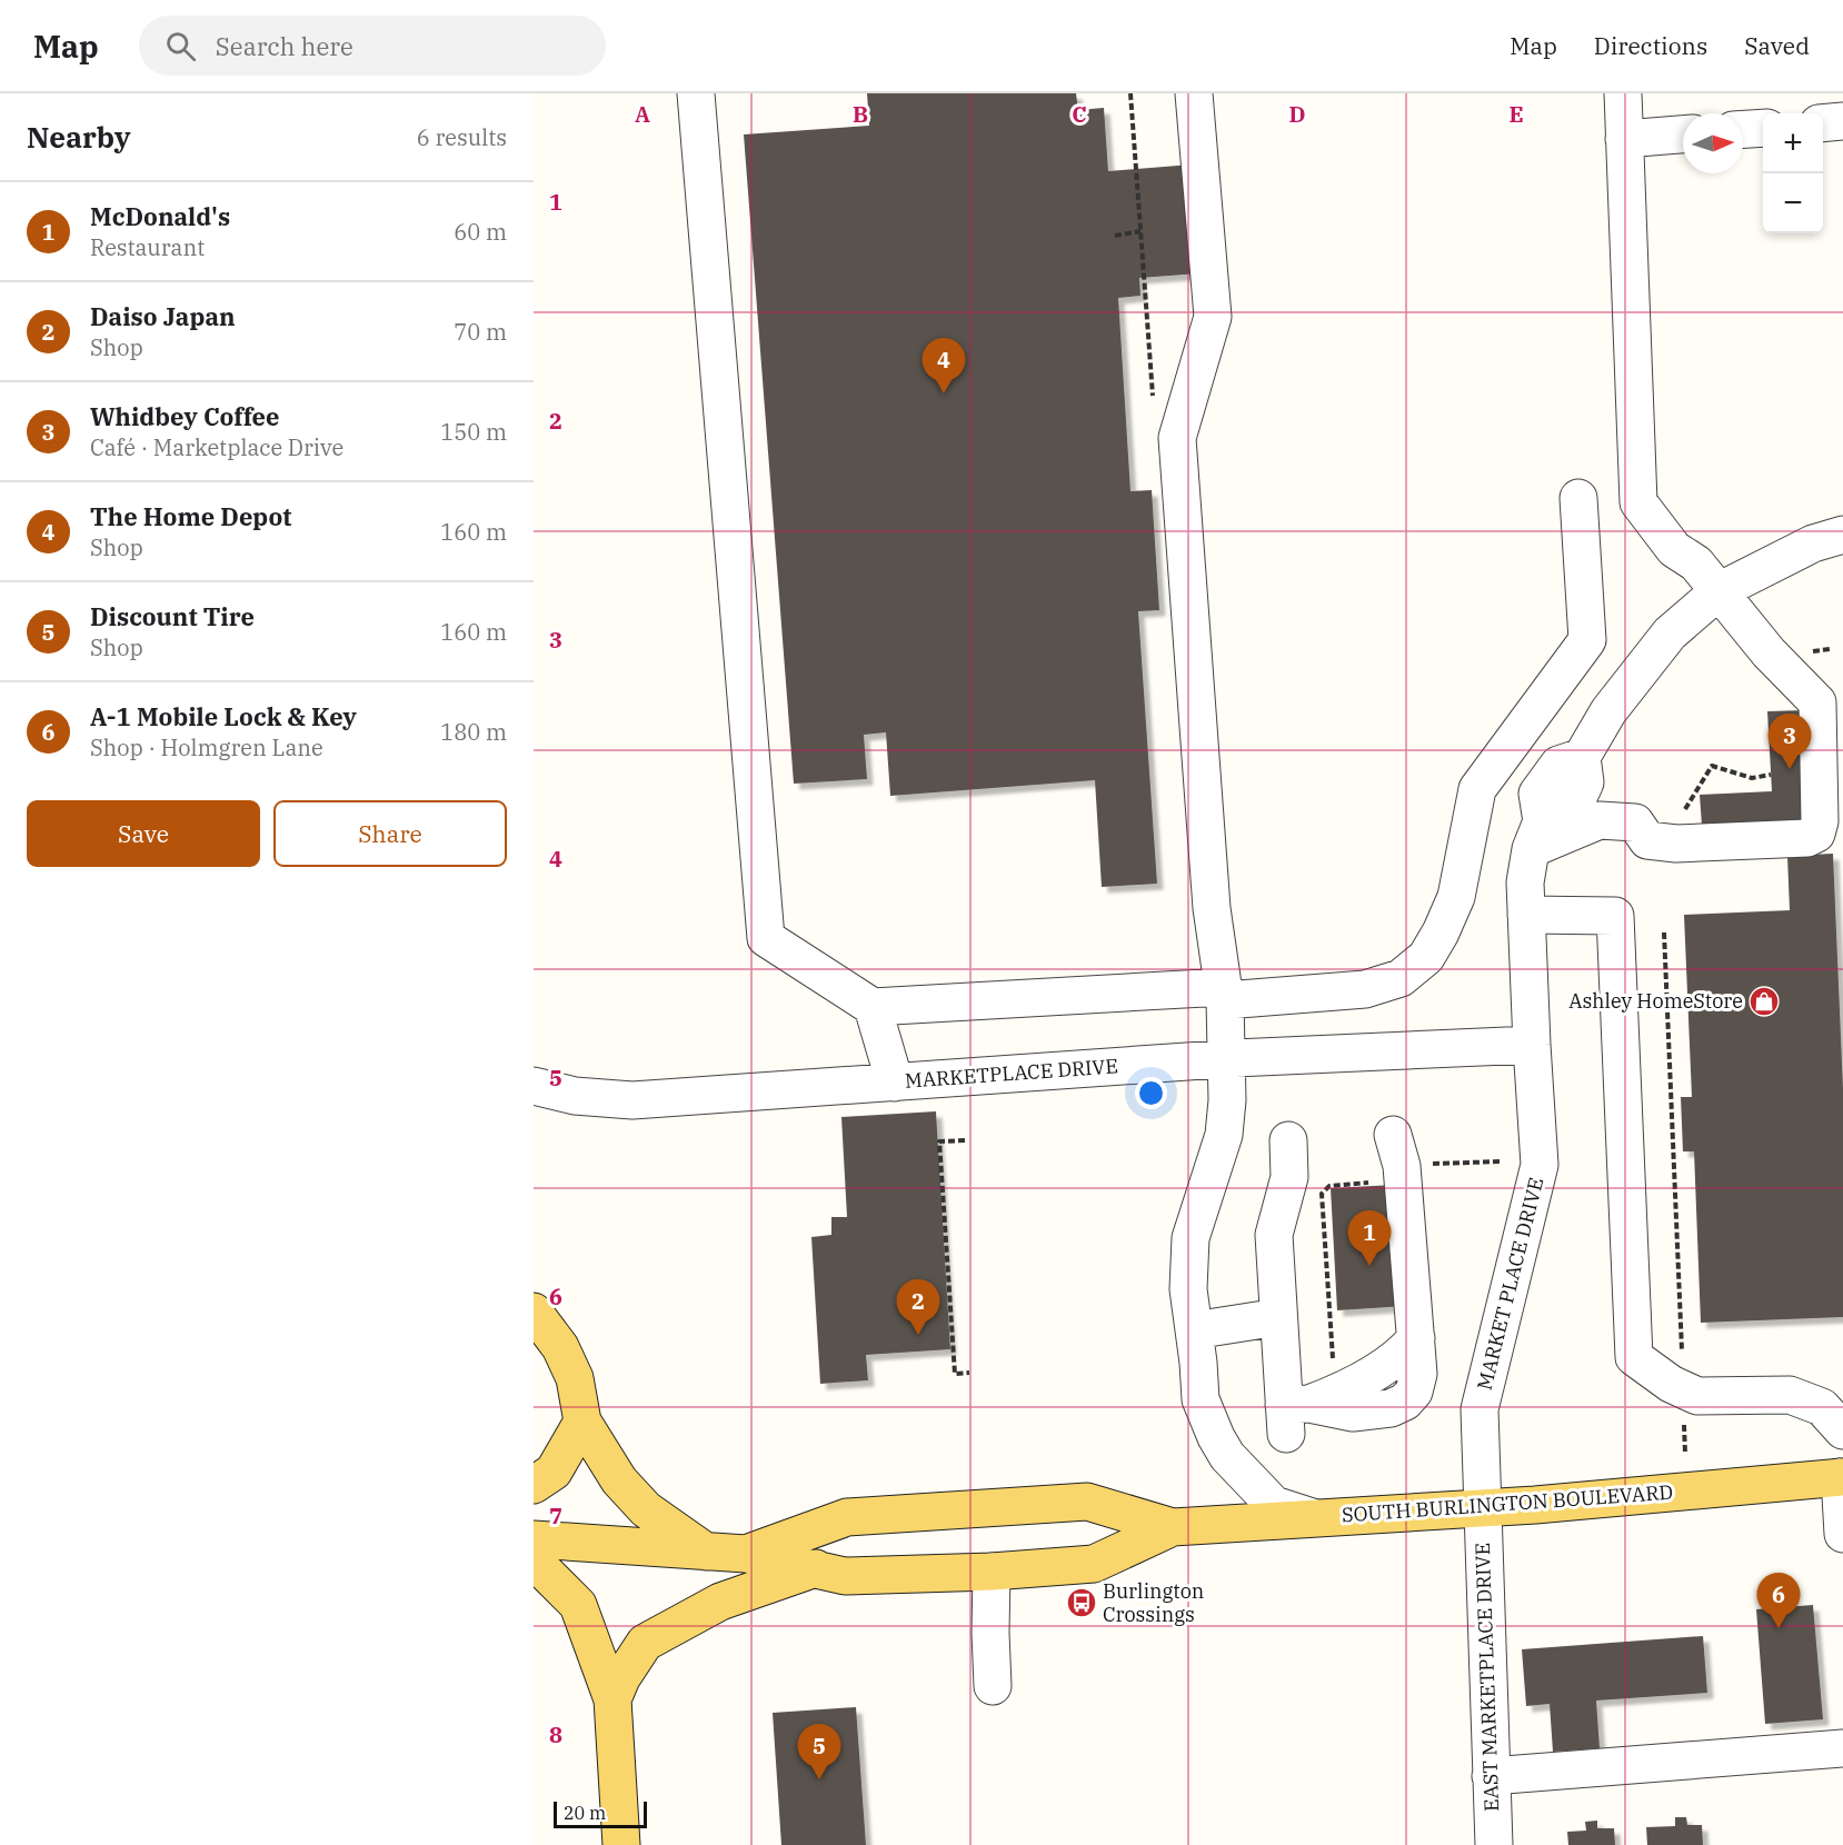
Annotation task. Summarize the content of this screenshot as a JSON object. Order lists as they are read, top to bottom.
{
  "streets": {
    "main road": ["SOUTH BURLINGTON BOULEVARD"],
    "street": ["MARKETPLACE DRIVE", "MARKET PLACE DRIVE", "EAST MARKETPLACE DRIVE"]
  },
  "crossings": [
    ["MARKETPLACE DRIVE", "MARKET PLACE DRIVE"],
    ["MARKET PLACE DRIVE", "SOUTH BURLINGTON BOULEVARD"],
    ["MARKET PLACE DRIVE", "EAST MARKETPLACE DRIVE"],
    ["SOUTH BURLINGTON BOULEVARD", "EAST MARKETPLACE DRIVE"]
  ],
  "places": {
    "shop": ["Ashley HomeStore"],
    "bus stop": ["Burlington Crossings"]
  },
  "scale_bar": "20 m",
  "north": "right",
  "page": {
    "header": "Map",
    "search": "Search here",
    "nav": ["Map", "Directions", "Saved"],
    "heading": ["Nearby", "6 results"],
    "map_buttons": ["+", "−"],
    "list": [
      {
        "mark": "1",
        "name": "McDonald's",
        "note": "Restaurant",
        "value": "60 m"
      },
      {
        "mark": "2",
        "name": "Daiso Japan",
        "note": "Shop",
        "value": "70 m"
      },
      {
        "mark": "3",
        "name": "Whidbey Coffee",
        "note": "Café · Marketplace Drive",
        "value": "150 m"
      },
      {
        "mark": "4",
        "name": "The Home Depot",
        "note": "Shop",
        "value": "160 m"
      },
      {
        "mark": "5",
        "name": "Discount Tire",
        "note": "Shop",
        "value": "160 m"
      },
      {
        "mark": "6",
        "name": "A-1 Mobile Lock & Key",
        "note": "Shop · Holmgren Lane",
        "value": "180 m"
      }
    ],
    "pins": [
      "4",
      "3",
      "1",
      "2",
      "6",
      "5"
    ],
    "buttons": ["Save", "Share"],
    "scale": "20 m"
  },
  "grid": {
    "columns": [
      "A",
      "B",
      "C",
      "D",
      "E"
    ],
    "rows": [
      "1",
      "2",
      "3",
      "4",
      "5",
      "6",
      "7",
      "8"
    ]
  }
}
